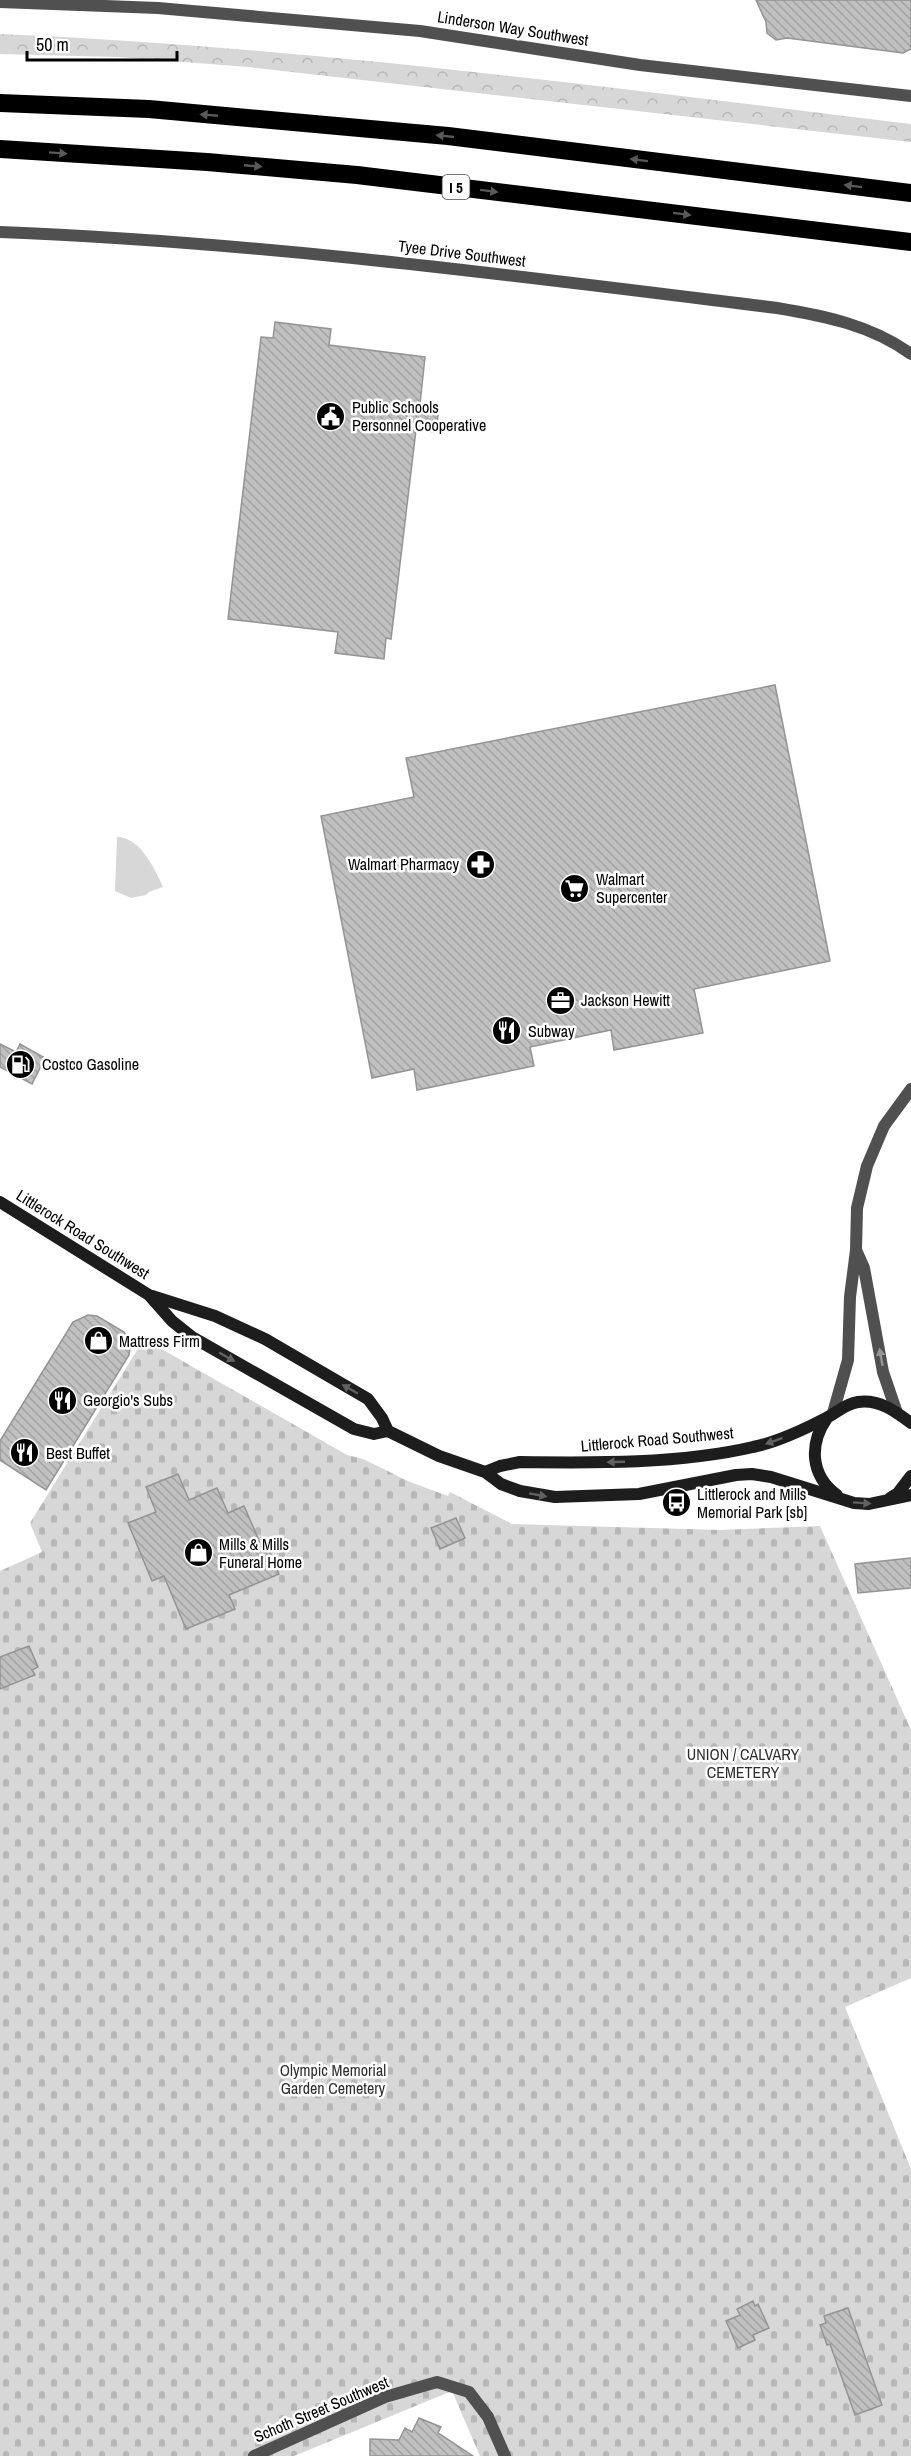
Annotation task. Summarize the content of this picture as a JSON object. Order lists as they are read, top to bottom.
{
  "streets": {
    "highway": ["I 5"],
    "main road": ["Littlerock Road Southwest"],
    "street": ["Linderson Way Southwest", "Tyee Drive Southwest", "Schoth Street Southwest"]
  },
  "parks": ["UNION / CALVARY CEMETERY", "Olympic Memorial Garden Cemetery"],
  "places": {
    "public building": ["Public Schools Personnel Cooperative"],
    "pharmacy": ["Walmart Pharmacy"],
    "supermarket": ["Walmart Supercenter"],
    "office": ["Jackson Hewitt"],
    "restaurant": ["Subway", "Georgio's Subs", "Best Buffet"],
    "fuel station": ["Costco Gasoline"],
    "shop": ["Mattress Firm", "Mills & Mills Funeral Home"],
    "bus stop": ["Littlerock and Mills Memorial Park [sb]"]
  },
  "scale_bar": "50 m"
}
